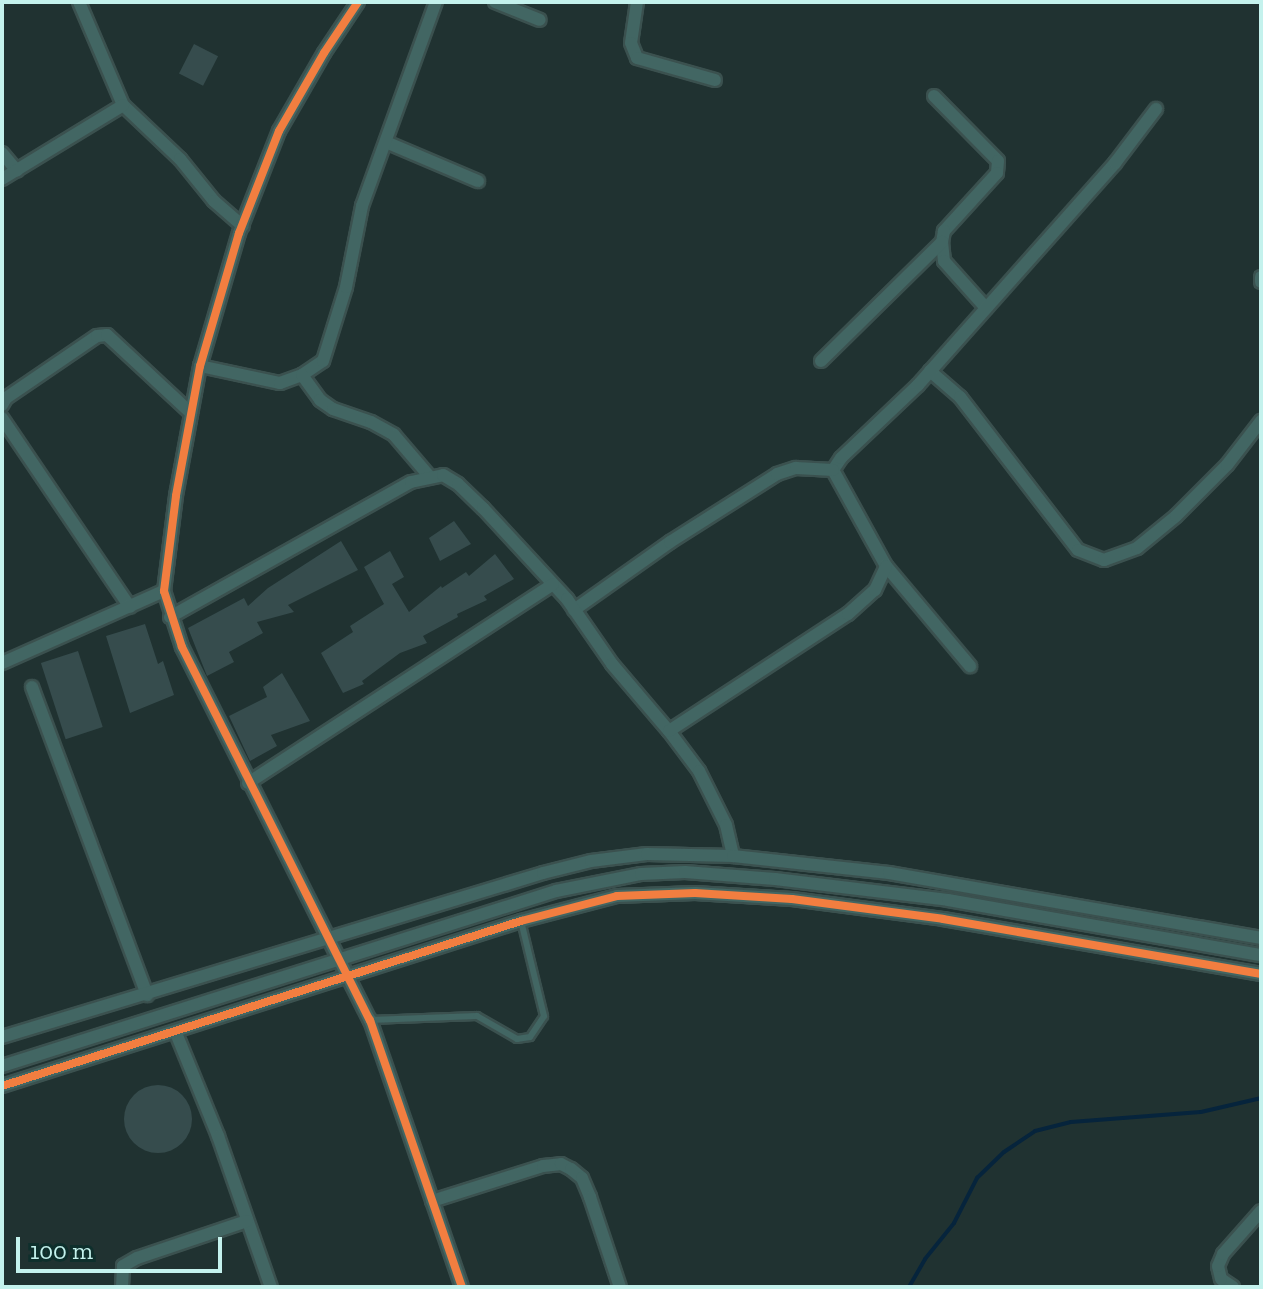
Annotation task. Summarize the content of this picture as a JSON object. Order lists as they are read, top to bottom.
{
  "scale_bar": "100 m"
}
